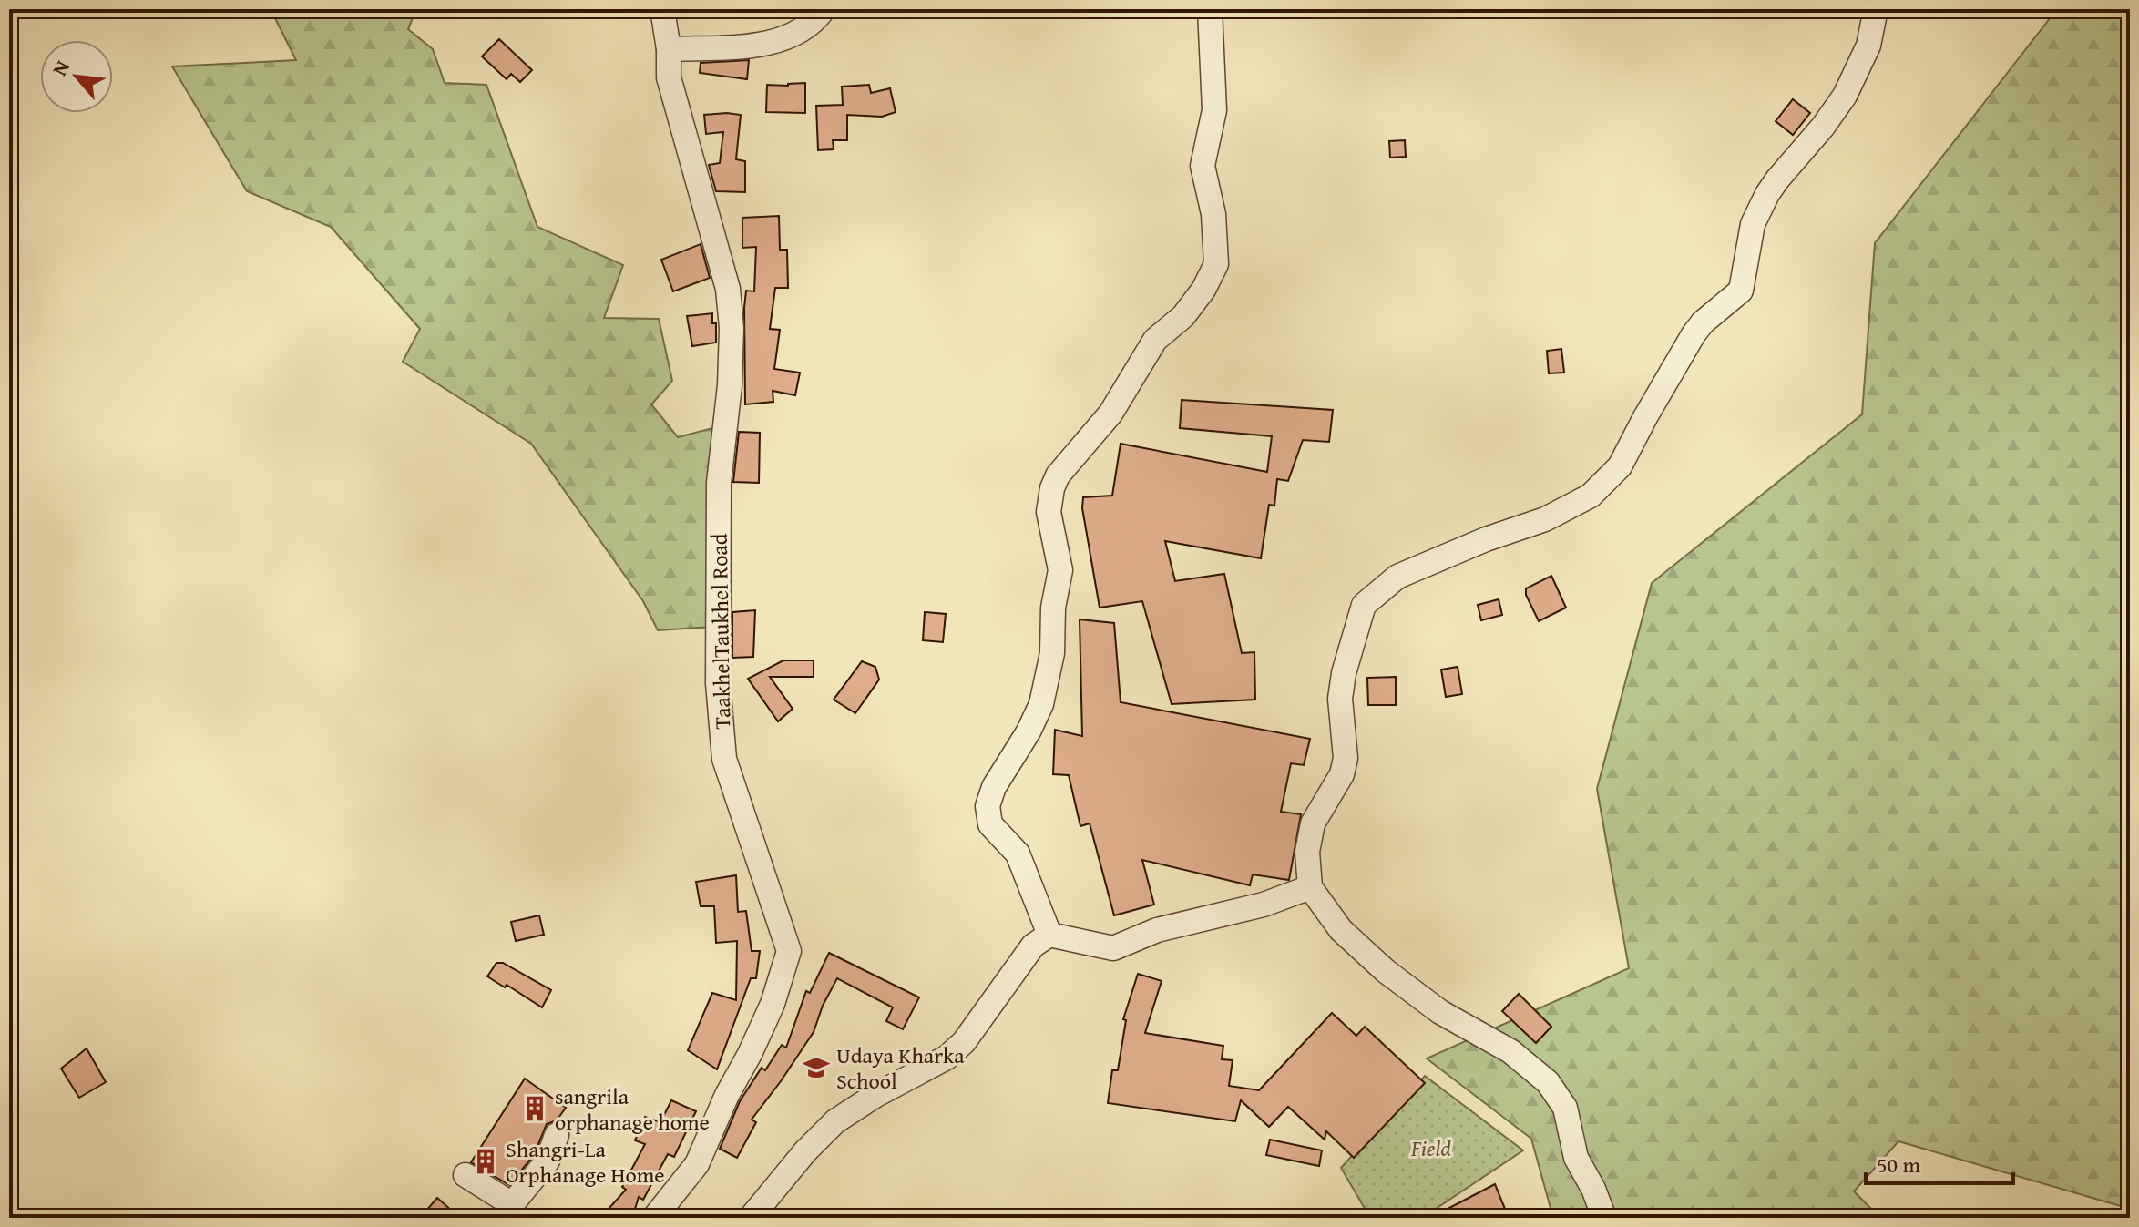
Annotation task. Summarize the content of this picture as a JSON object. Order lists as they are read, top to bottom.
{
  "streets": {
    "street": ["TaakhelTaukhel Road"]
  },
  "parks": ["Field"],
  "places": {
    "school or university": ["Udaya Kharka School"],
    "building": ["sangrila orphanage home", "Shangri-La Orphanage Home"]
  },
  "scale_bar": "50 m",
  "north": "top left"
}
